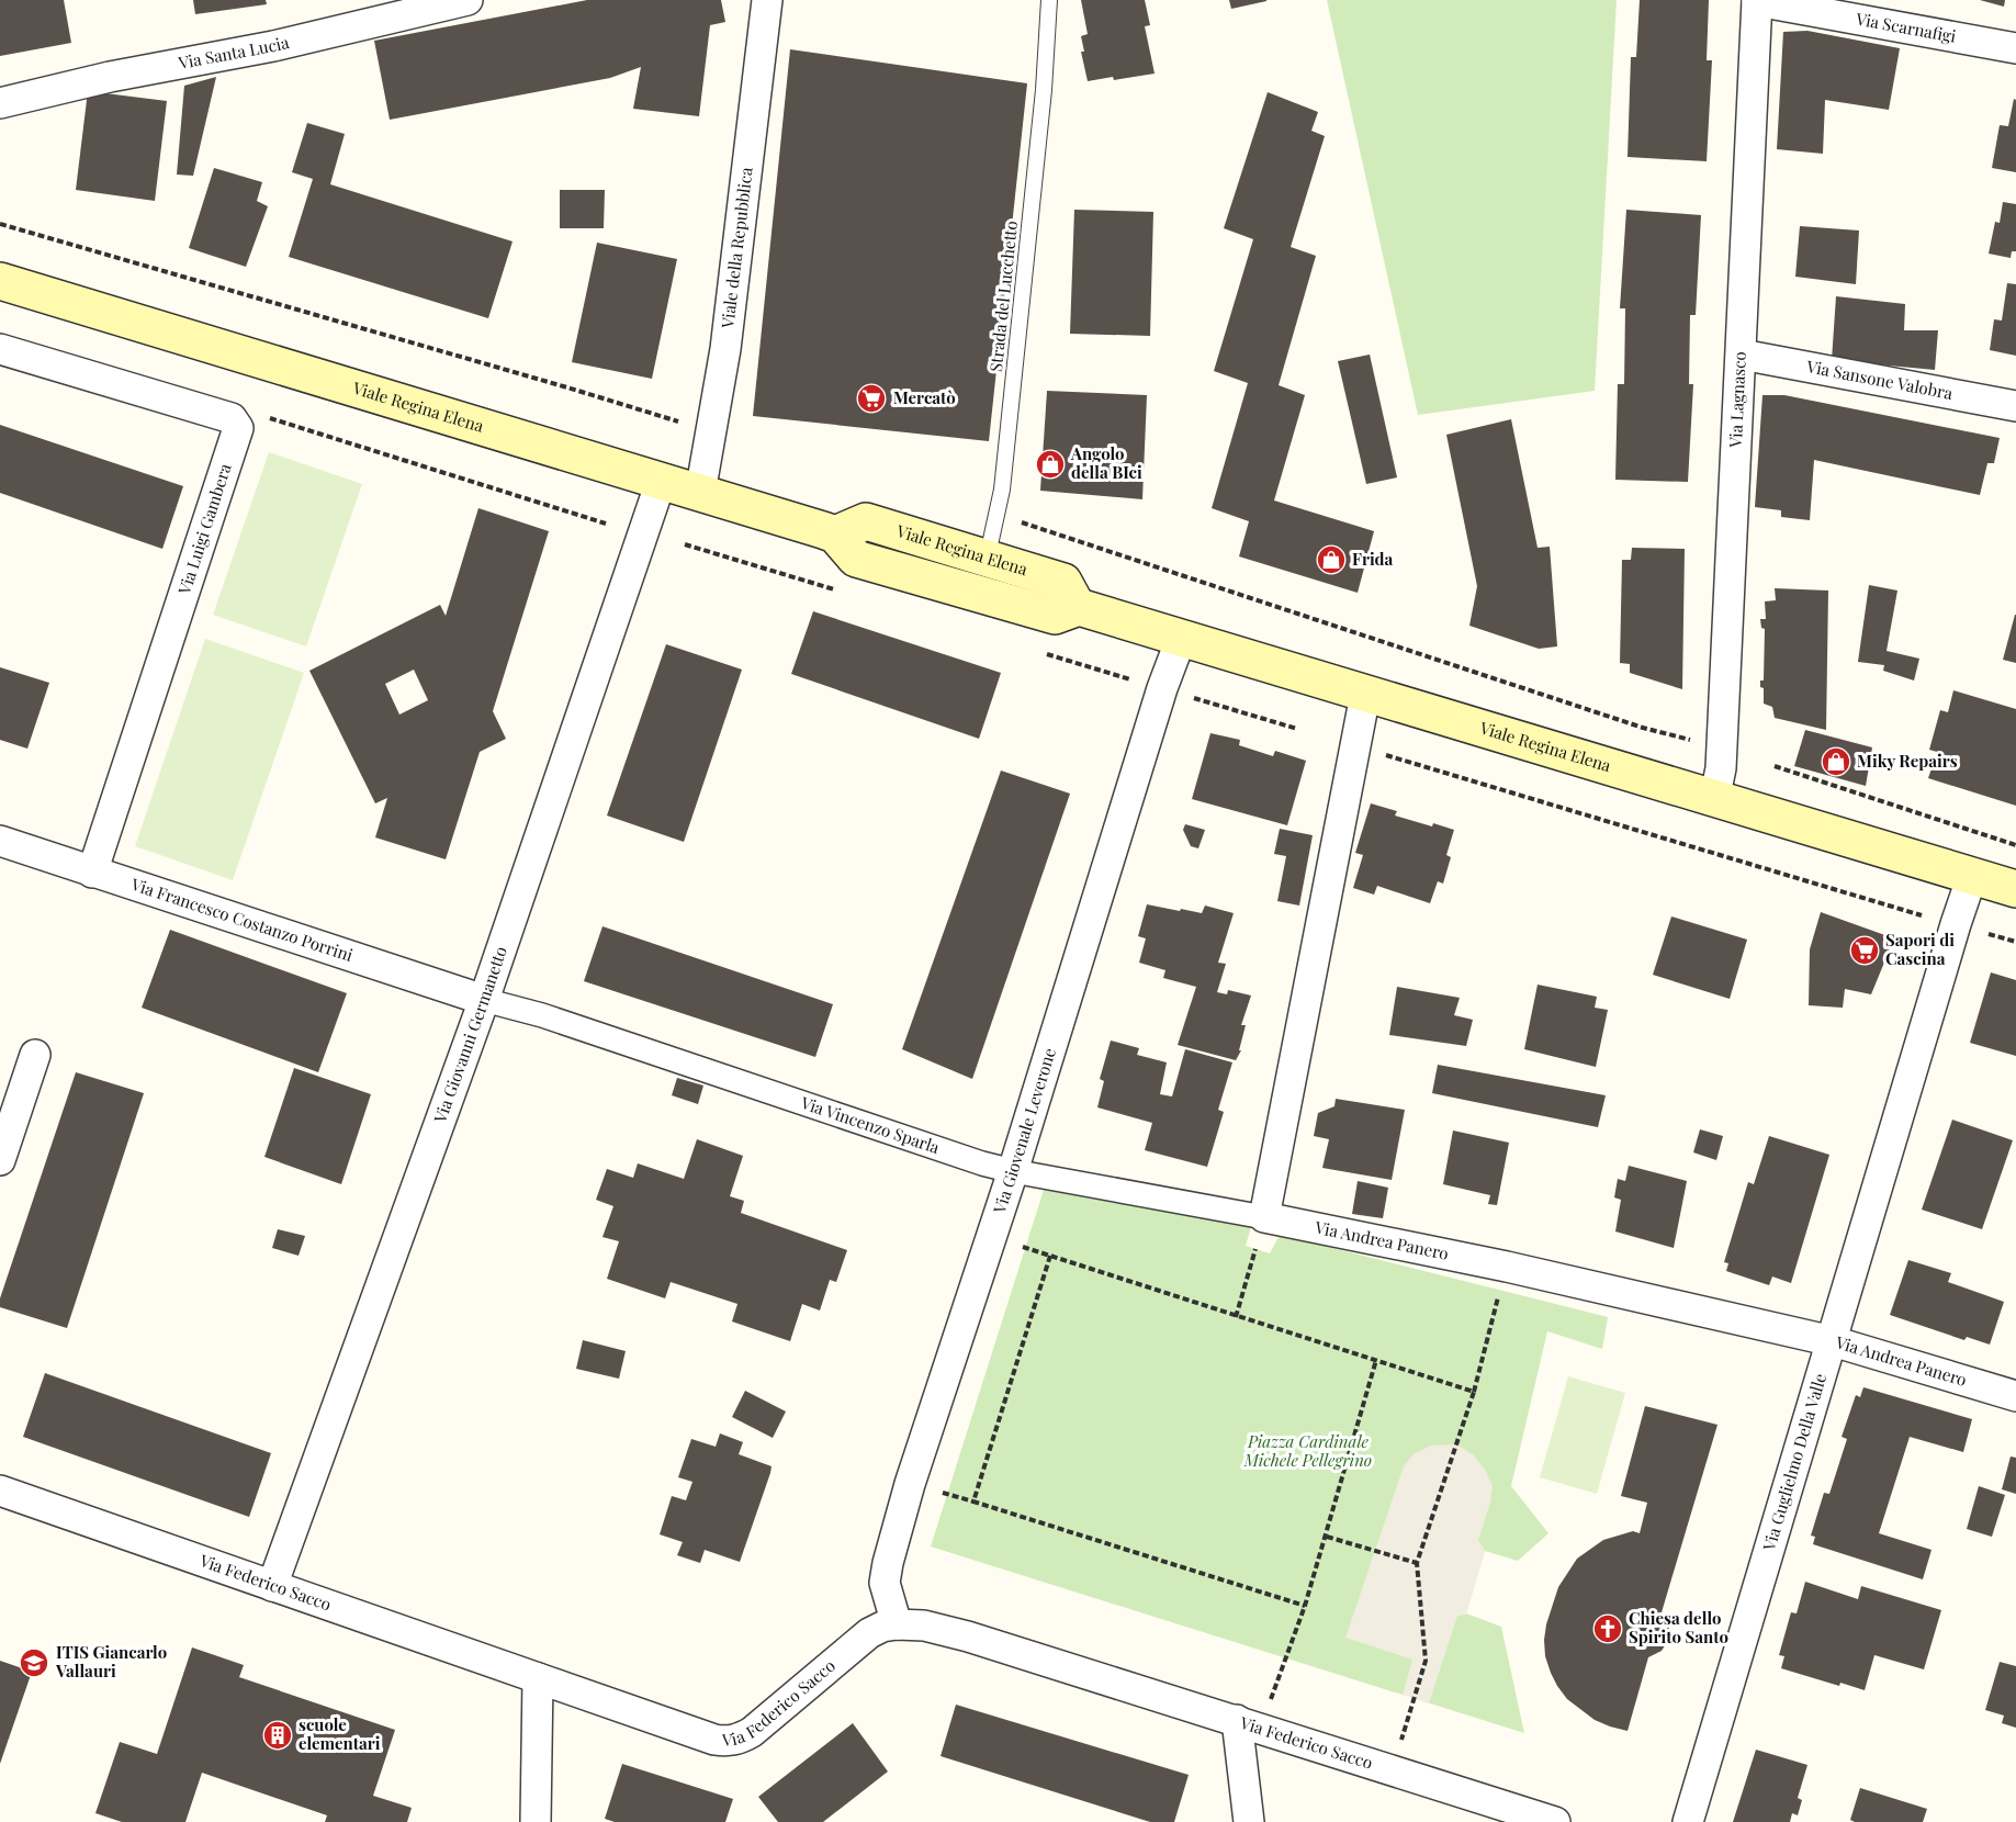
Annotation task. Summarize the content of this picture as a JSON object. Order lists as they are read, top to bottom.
{
  "streets": {
    "main road": ["Viale Regina Elena"],
    "street": [
      "Via Scarnafigi",
      "Via Santa Lucia",
      "Viale della Repubblica",
      "Via Sansone Valobra",
      "Via Lagnasco",
      "Via Luigi Gambera",
      "Via Francesco Costanzo Porrini",
      "Via Giovanni Germanetto",
      "Via Vincenzo Sparla",
      "Via Giovenale Leverone",
      "Via Andrea Panero",
      "Via Guglielmo Della Valle",
      "Via Federico Sacco"
    ],
    "lane": ["Strada del Lucchetto"]
  },
  "crossings": [
    ["Via Scarnafigi", "Via Lagnasco"],
    ["Viale della Repubblica", "Viale Regina Elena"],
    ["Strada del Lucchetto", "Viale Regina Elena"],
    ["Via Sansone Valobra", "Via Lagnasco"],
    ["Via Lagnasco", "Viale Regina Elena"],
    ["Viale Regina Elena", "Via Giovanni Germanetto"],
    ["Viale Regina Elena", "Via Giovenale Leverone"],
    ["Viale Regina Elena", "Via Guglielmo Della Valle"],
    ["Via Luigi Gambera", "Via Francesco Costanzo Porrini"],
    ["Via Francesco Costanzo Porrini", "Via Giovanni Germanetto"],
    ["Via Francesco Costanzo Porrini", "Via Vincenzo Sparla"],
    ["Via Giovanni Germanetto", "Via Vincenzo Sparla"],
    ["Via Giovanni Germanetto", "Via Federico Sacco"],
    ["Via Vincenzo Sparla", "Via Giovenale Leverone"],
    ["Via Vincenzo Sparla", "Via Andrea Panero"],
    ["Via Giovenale Leverone", "Via Federico Sacco"],
    ["Via Andrea Panero", "Via Guglielmo Della Valle"]
  ],
  "parks": ["Piazza Cardinale Michele Pellegrino"],
  "places": {
    "supermarket": ["Mercatò", "Sapori di Cascina"],
    "shop": ["Angolo della BIci", "Frida", "Miky Repairs"],
    "church": ["Chiesa dello Spirito Santo"],
    "school or university": ["ITIS Giancarlo Vallauri"],
    "building": ["scuole elementari"]
  }
}
